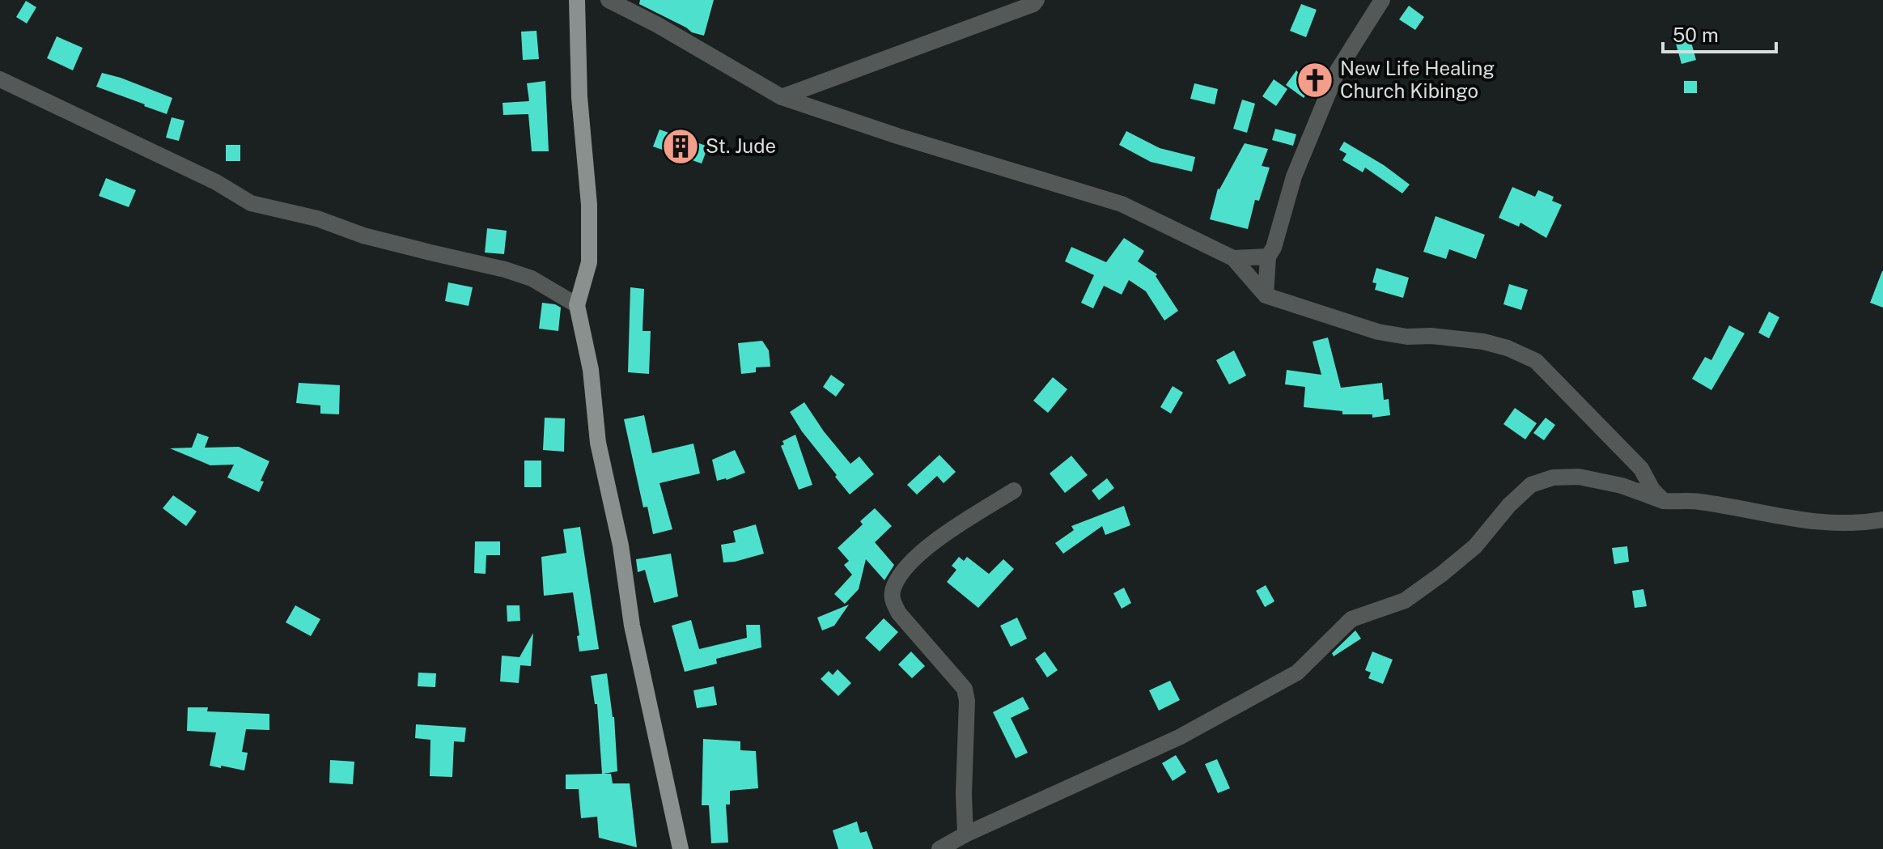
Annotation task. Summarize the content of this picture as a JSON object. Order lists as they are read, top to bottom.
{
  "places": {
    "church": ["New Life Healing Church Kibingo"],
    "building": ["St. Jude"]
  },
  "scale_bar": "50 m"
}
